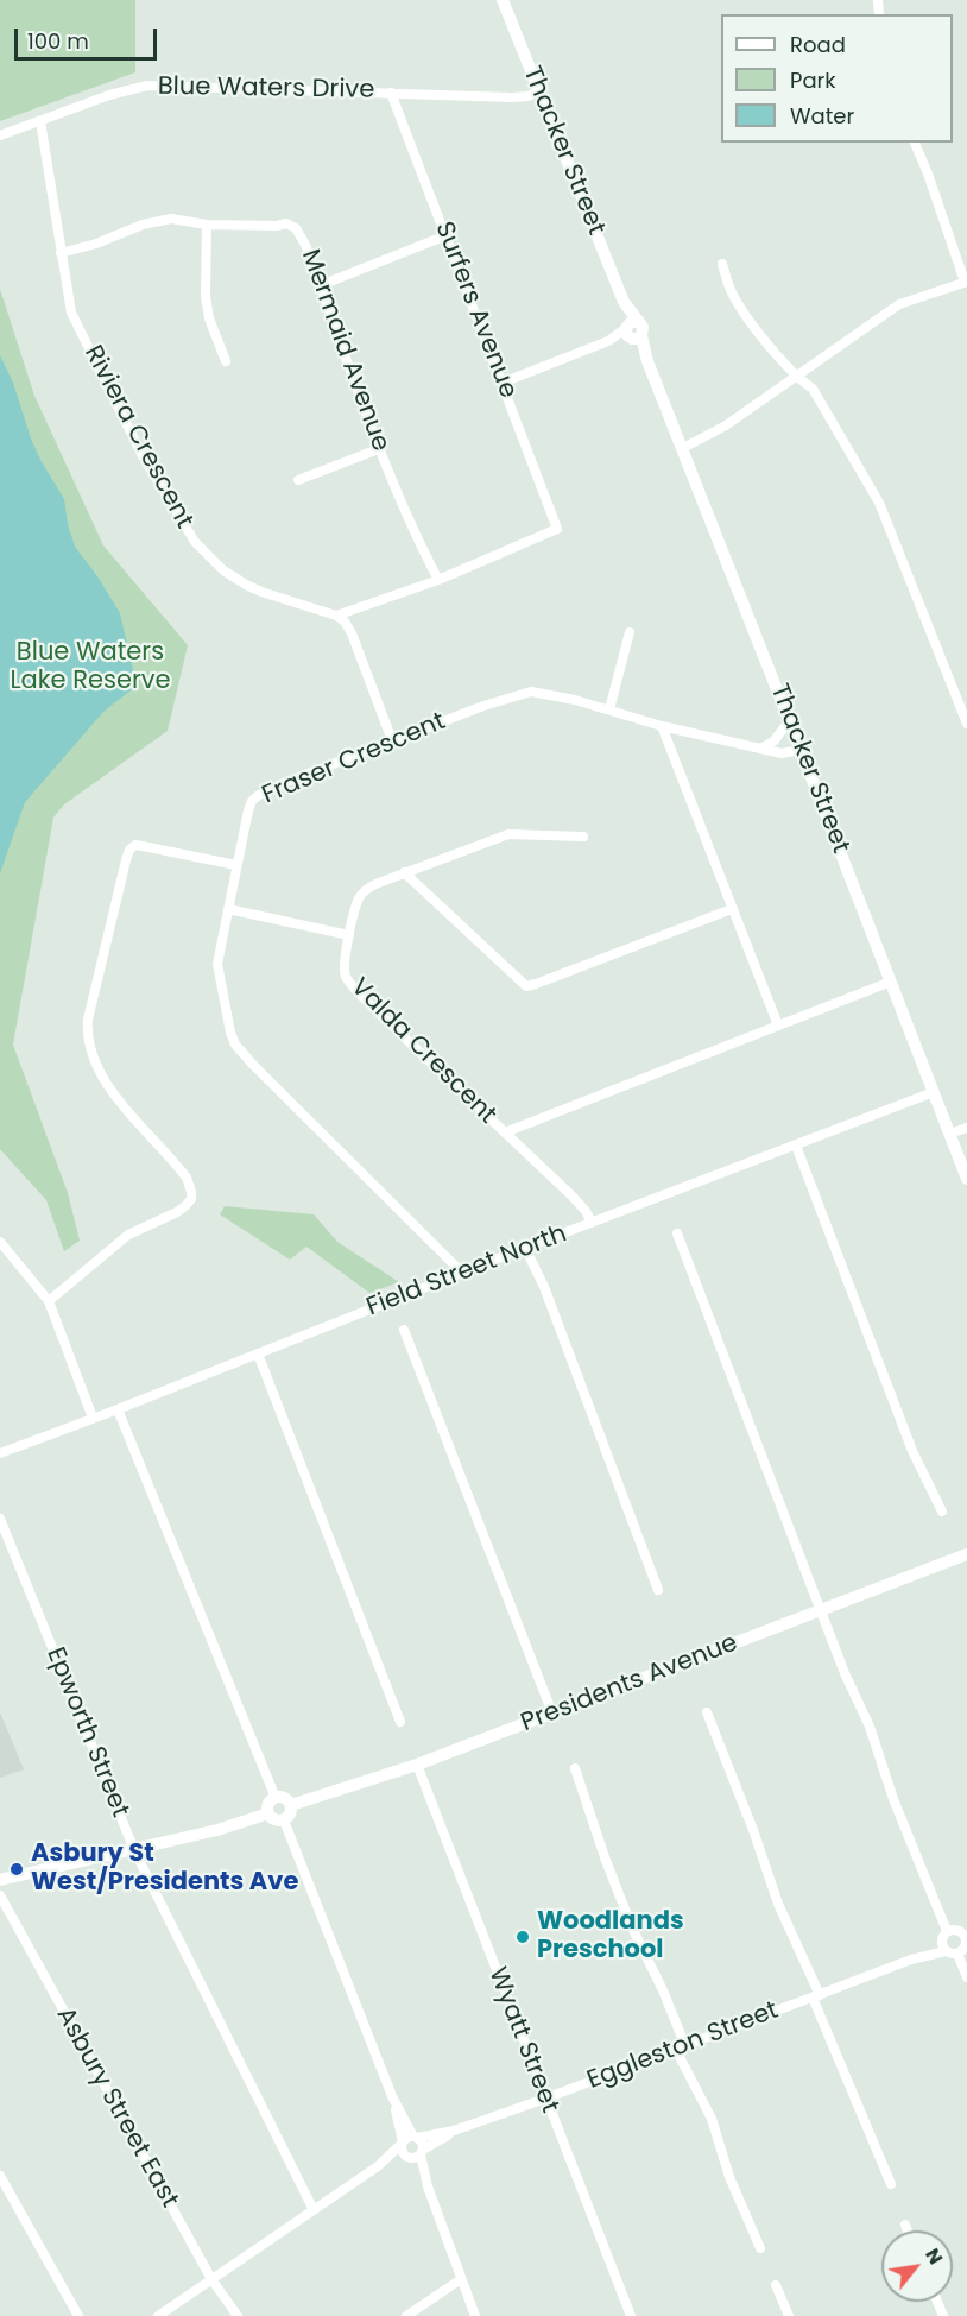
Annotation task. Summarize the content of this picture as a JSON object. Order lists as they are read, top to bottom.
{
  "streets": {
    "street": [
      "Blue Waters Drive",
      "Thacker Street",
      "Surfers Avenue",
      "Mermaid Avenue",
      "Riviera Crescent",
      "Fraser Crescent",
      "Valda Crescent",
      "Field Street North",
      "Presidents Avenue",
      "Epworth Street",
      "Wyatt Street",
      "Eggleston Street",
      "Asbury Street East"
    ]
  },
  "crossings": [
    ["Blue Waters Drive", "Thacker Street"],
    ["Blue Waters Drive", "Surfers Avenue"],
    ["Blue Waters Drive", "Riviera Crescent"],
    ["Thacker Street", "Fraser Crescent"],
    ["Thacker Street", "Field Street North"],
    ["Surfers Avenue", "Mermaid Avenue"],
    ["Mermaid Avenue", "Riviera Crescent"],
    ["Fraser Crescent", "Field Street North"],
    ["Valda Crescent", "Field Street North"],
    ["Presidents Avenue", "Wyatt Street"],
    ["Wyatt Street", "Eggleston Street"]
  ],
  "parks": ["Blue Waters Lake Reserve"],
  "places": ["Asbury St West/Presidents Ave", "Woodlands Preschool"],
  "legend": ["Road", "Park", "Water"],
  "scale_bar": "100 m",
  "north": "top right"
}
